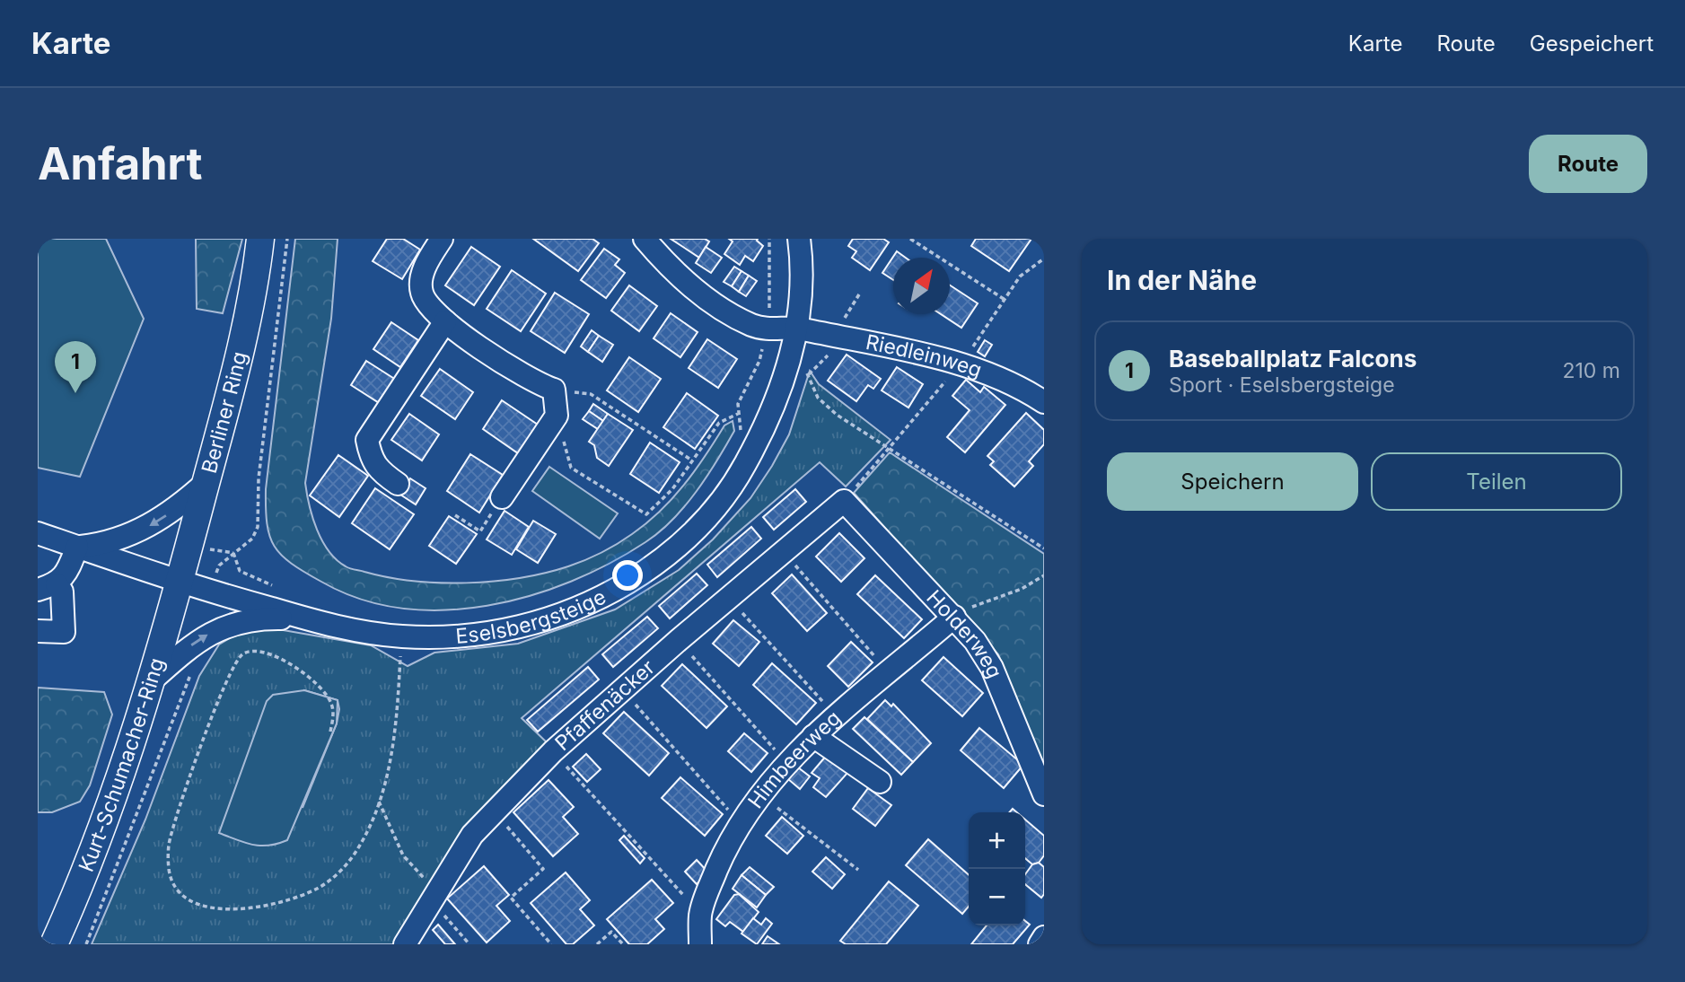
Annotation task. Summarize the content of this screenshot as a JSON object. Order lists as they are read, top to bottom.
{
  "streets": {
    "main road": ["Berliner Ring", "Kurt-Schumacher-Ring"],
    "street": [
      "Riedleinweg",
      "Eselsbergsteige",
      "Holderweg",
      "Pfaffenäcker",
      "Himbeerweg"
    ]
  },
  "crossings": [
    ["Riedleinweg", "Eselsbergsteige"],
    ["Berliner Ring", "Eselsbergsteige"],
    ["Berliner Ring", "Kurt-Schumacher-Ring"],
    ["Eselsbergsteige", "Kurt-Schumacher-Ring"],
    ["Holderweg", "Pfaffenäcker"],
    ["Holderweg", "Himbeerweg"]
  ],
  "north": "top right",
  "page": {
    "header": "Karte",
    "nav": ["Karte", "Route", "Gespeichert"],
    "buttons": [
      "Route",
      ["Speichern", "Teilen"]
    ],
    "title": "Anfahrt",
    "heading": "In der Nähe",
    "list": [
      {
        "mark": "1",
        "name": "Baseballplatz Falcons",
        "note": "Sport · Eselsbergsteige",
        "value": "210 m"
      }
    ],
    "pins": "1",
    "map_buttons": ["+", "−"]
  }
}
